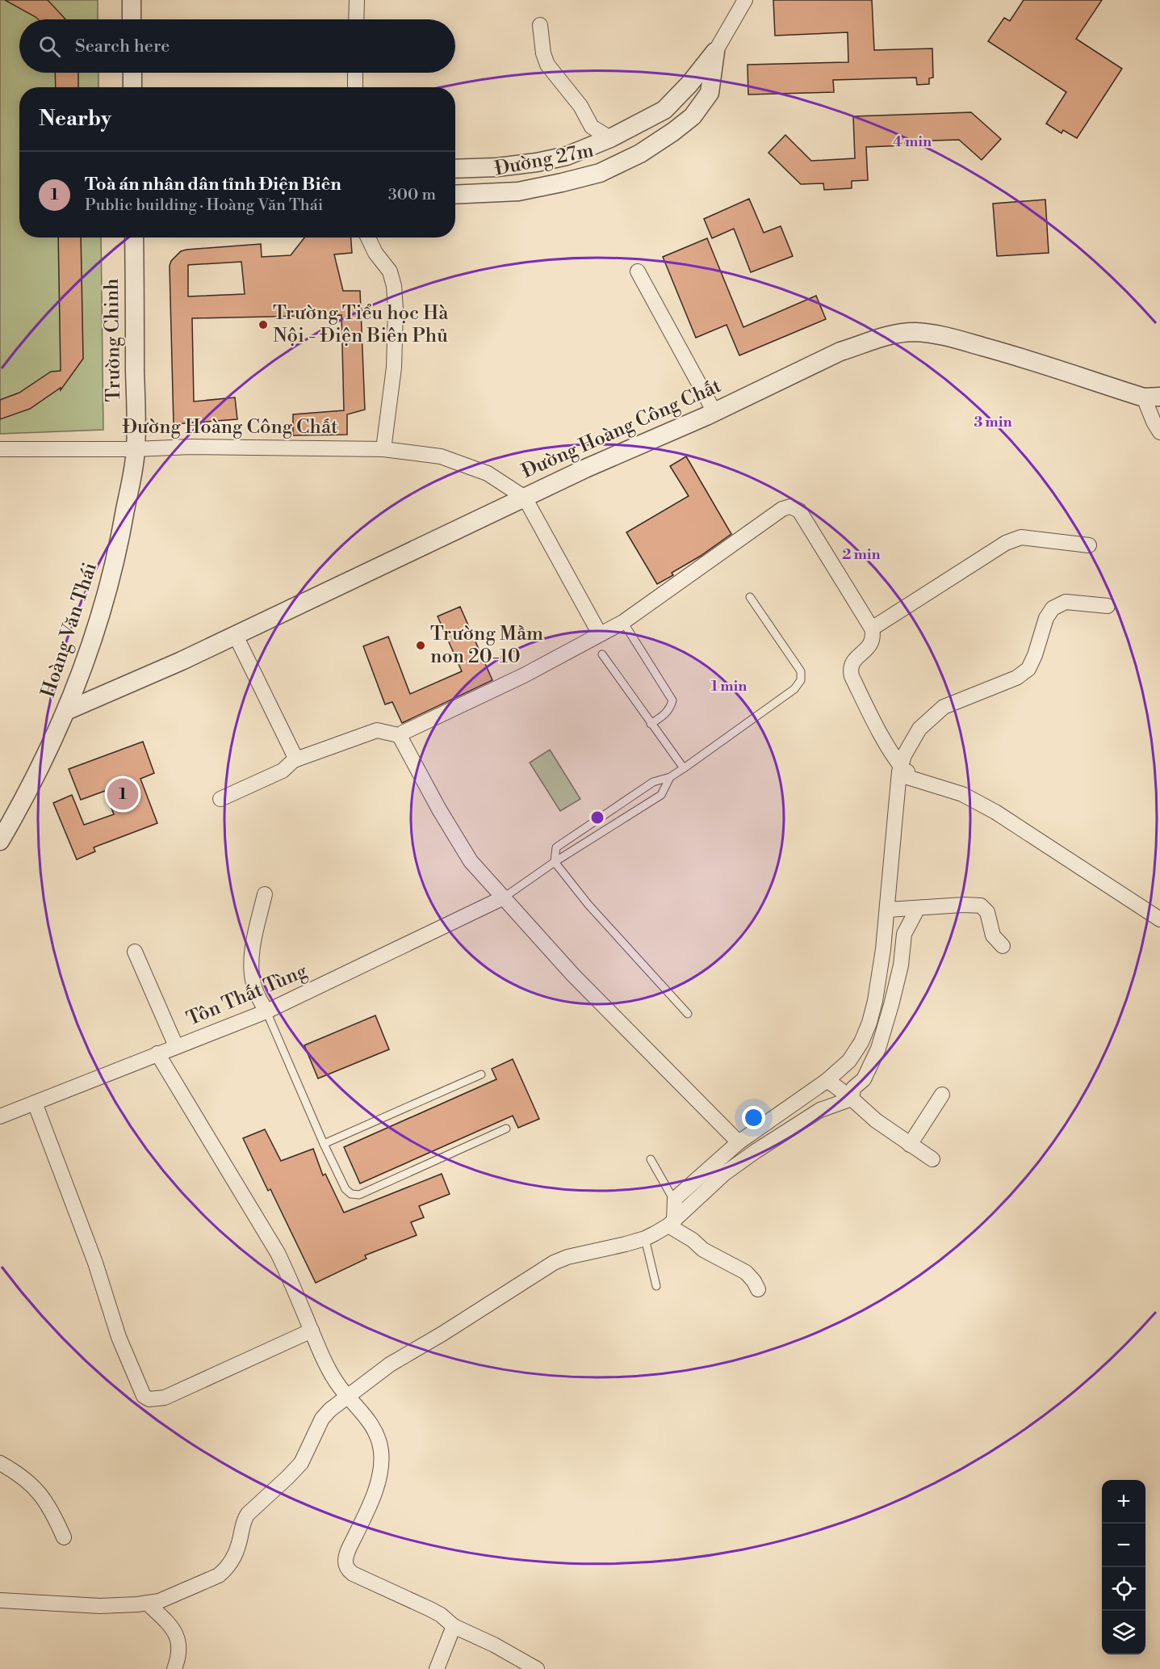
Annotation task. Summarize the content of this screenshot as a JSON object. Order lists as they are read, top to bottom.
{
  "streets": {
    "street": [
      "Đường 27m",
      "Trường Chinh",
      "Đường Hoàng Công Chất",
      "Hoàng Văn Thái",
      "Tôn Thất Tùng"
    ]
  },
  "crossings": [
    ["Trường Chinh", "Đường Hoàng Công Chất"],
    ["Trường Chinh", "Hoàng Văn Thái"],
    ["Đường Hoàng Công Chất", "Hoàng Văn Thái"]
  ],
  "places": ["Trường Tiểu học Hà Nội - Điện Biên Phủ", "Trường Mầm non 20-10"],
  "page": {
    "search": "Search here",
    "heading": "Nearby",
    "list": [
      {
        "mark": "1",
        "name": "Toà án nhân dân tỉnh Điện Biên",
        "note": "Public building · Hoàng Văn Thái",
        "value": "300 m"
      }
    ],
    "pins": "1",
    "map_buttons": ["+", "−"]
  },
  "rings": [
    "4 min",
    "3 min",
    "2 min",
    "1 min"
  ]
}
